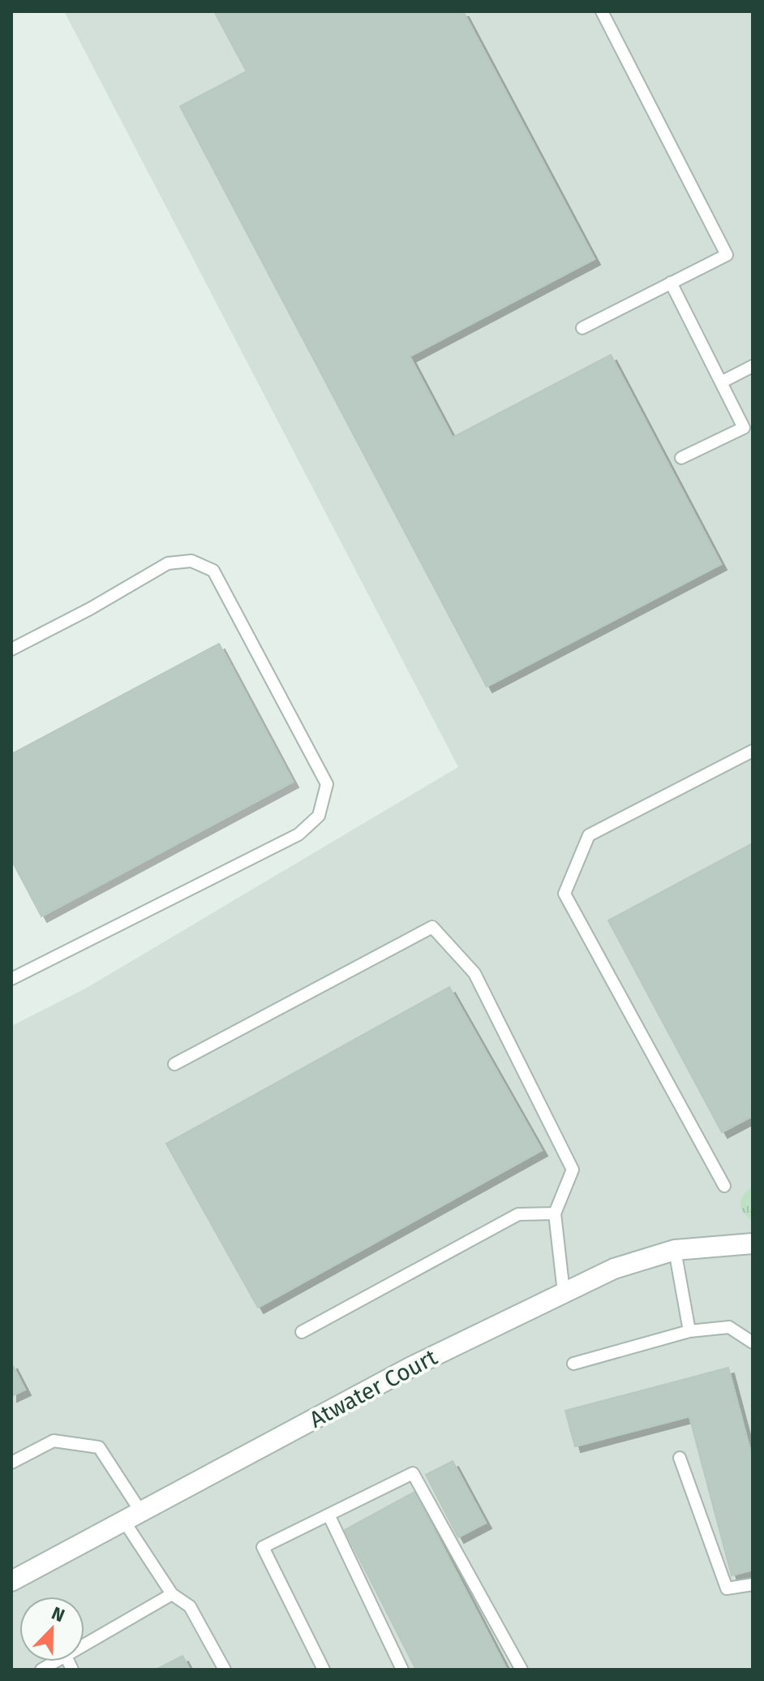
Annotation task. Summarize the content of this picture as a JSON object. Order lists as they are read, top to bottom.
{
  "streets": {
    "street": ["Atwater Court"]
  },
  "north": "top right"
}
